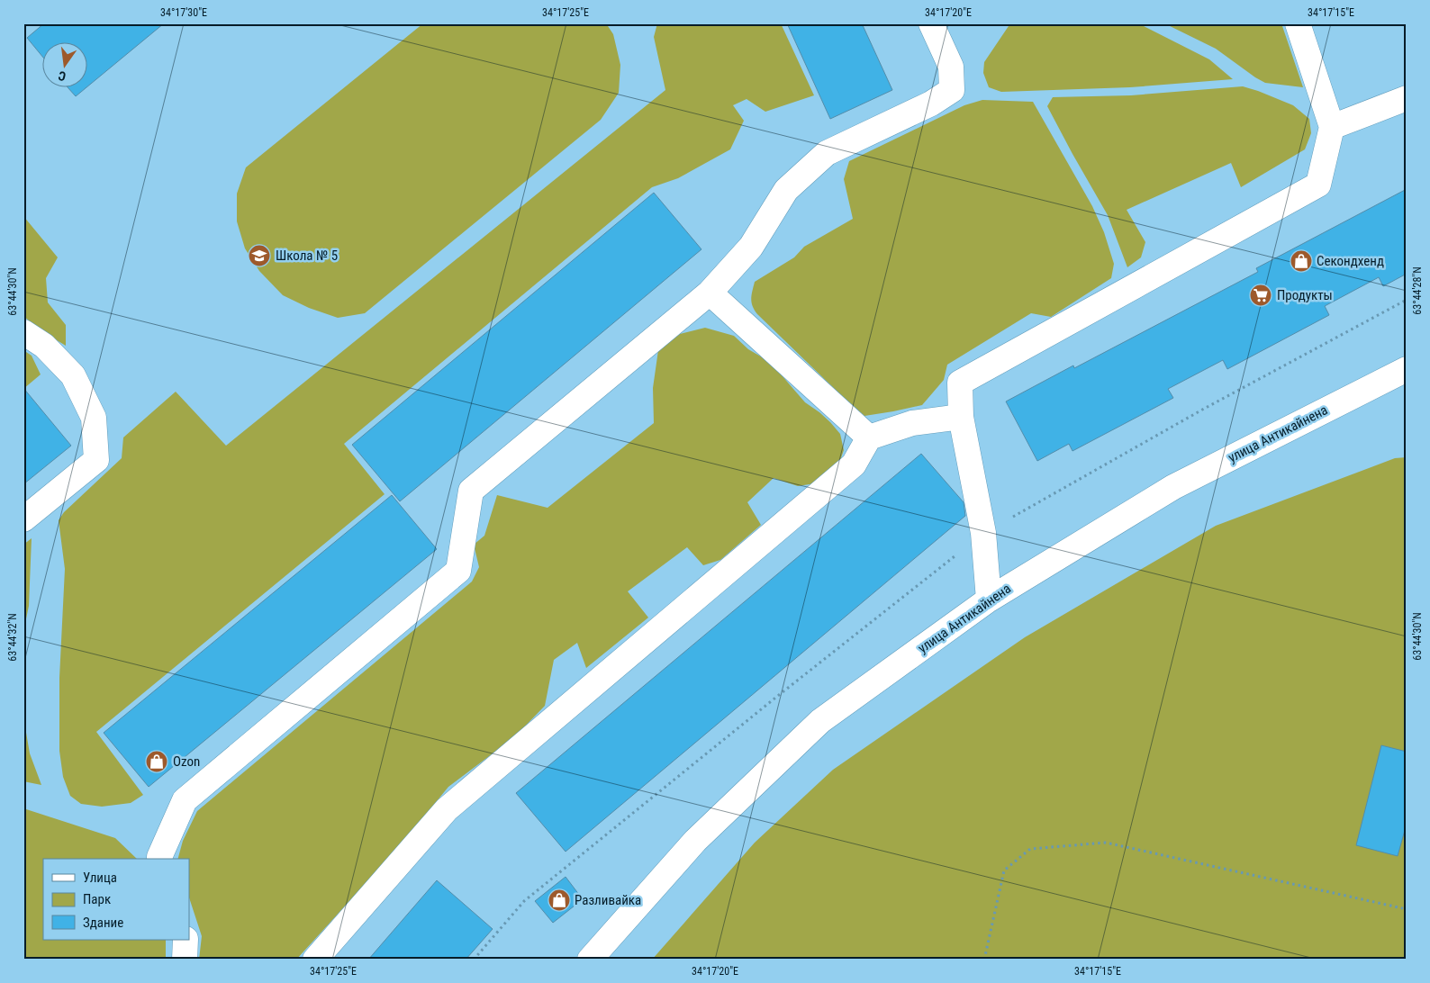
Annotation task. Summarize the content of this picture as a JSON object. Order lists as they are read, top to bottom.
{
  "streets": {
    "street": ["улица Антикайнена"]
  },
  "places": {
    "school or university": ["Школа № 5"],
    "shop": ["Секондхенд", "Ozon", "Разливайка"],
    "supermarket": ["Продукты"]
  },
  "legend": ["Улица", "Парк", "Здание"],
  "north": "bottom",
  "coordinates": [
    "34°17'30\"E",
    "34°17'25\"E",
    "34°17'20\"E",
    "34°17'15\"E",
    "63°44'28\"N",
    "63°44'30\"N",
    "63°44'32\"N"
  ]
}
